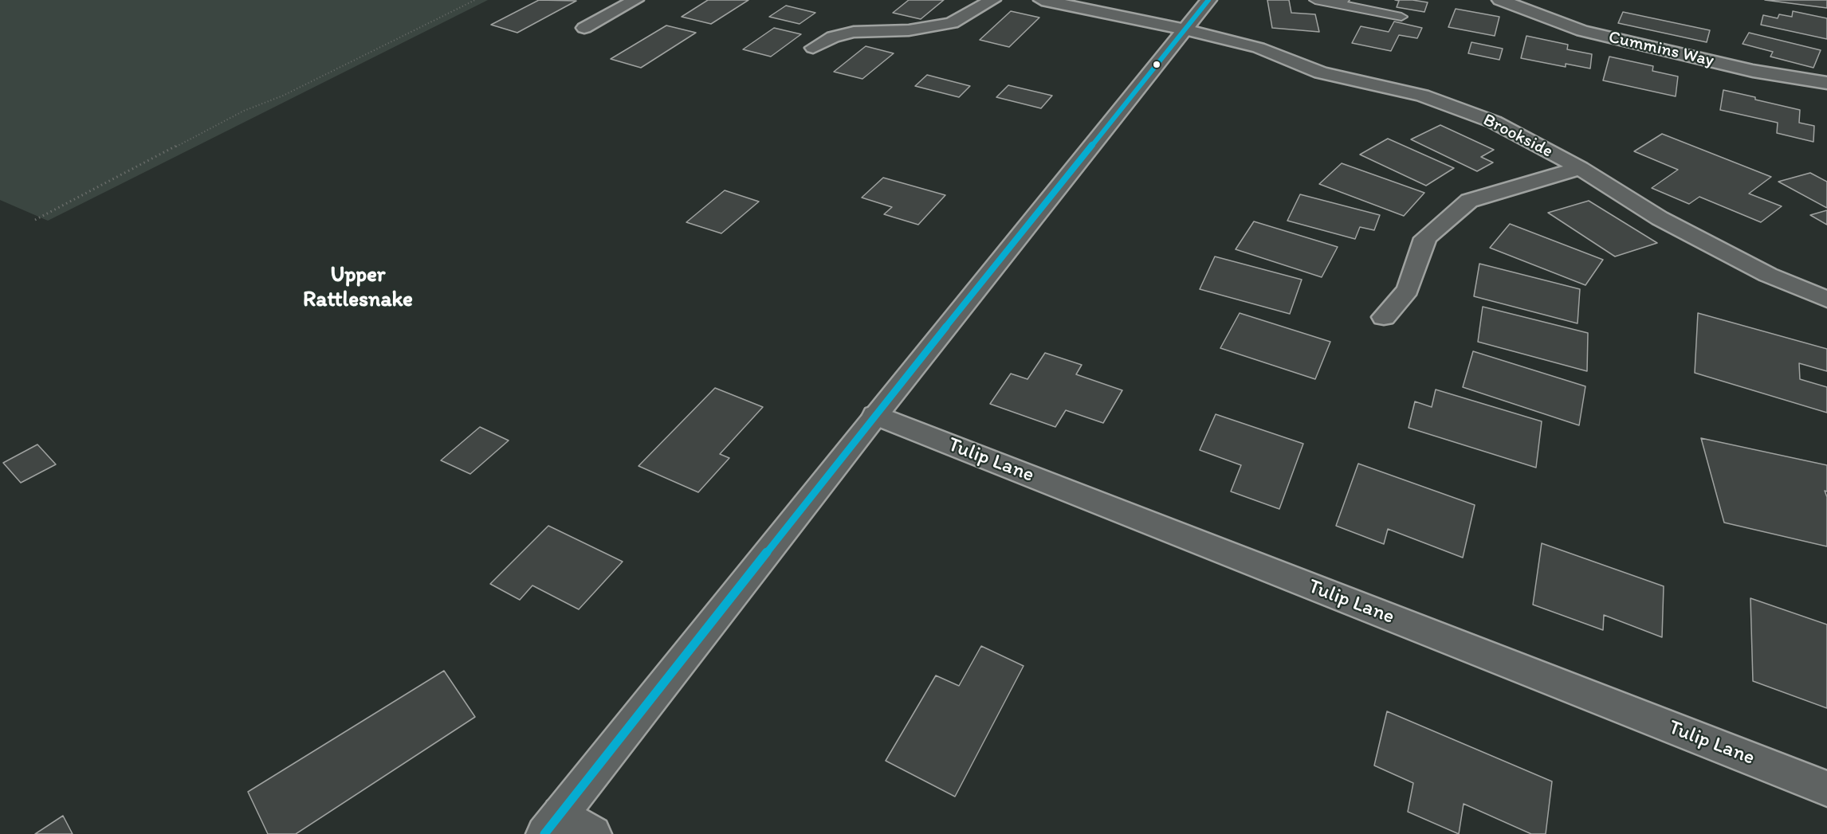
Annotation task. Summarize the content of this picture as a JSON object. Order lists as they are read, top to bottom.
{
  "streets": {
    "street": ["Cummins Way", "Brookside", "Tulip Lane"]
  },
  "districts": ["Upper Rattlesnake"]
}
